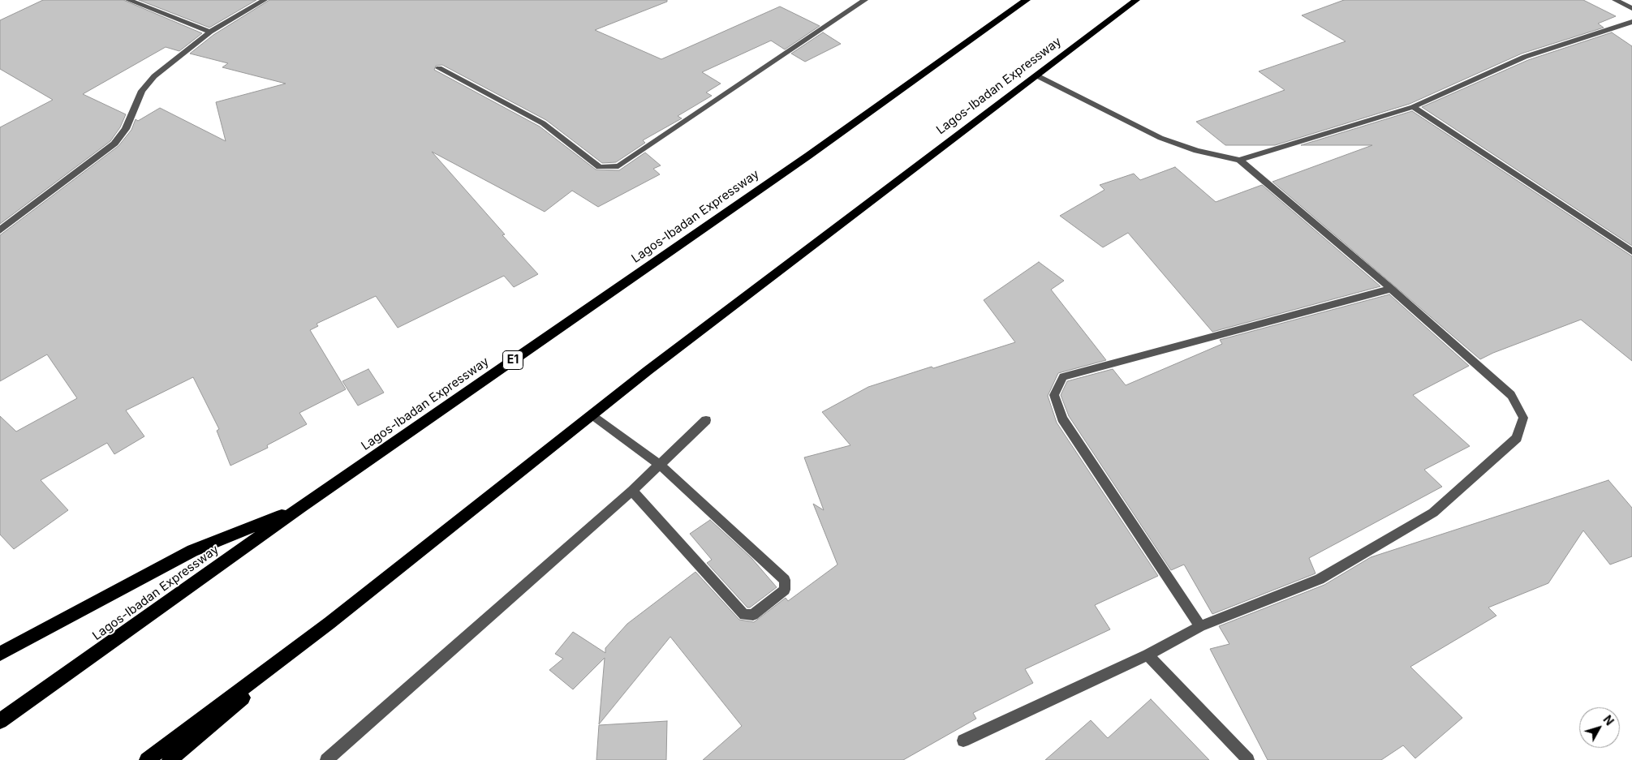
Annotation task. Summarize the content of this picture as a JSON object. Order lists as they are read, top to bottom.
{
  "streets": {
    "highway": ["Lagos-Ibadan Expressway", "E1"]
  },
  "north": "top right"
}
